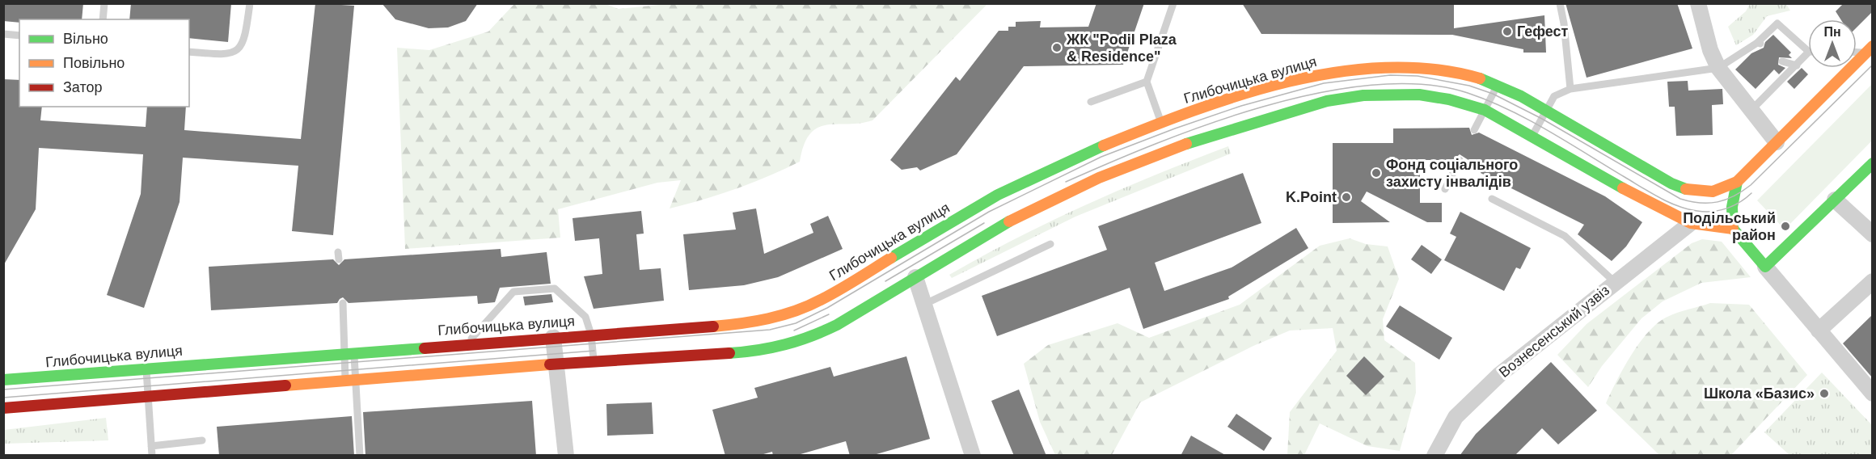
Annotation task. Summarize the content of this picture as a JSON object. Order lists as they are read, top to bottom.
{
  "streets": {
    "main road": ["Глибочицька вулиця"],
    "street": ["Вознесенський узвіз"]
  },
  "places": [
    "Гефест",
    "ЖК \"Podil Plaza & Residence\"",
    "Фонд соціального захисту інвалідів",
    "K.Point",
    "Подільський район",
    "Школа «Базис»"
  ],
  "legend": ["Вільно", "Повільно", "Затор"],
  "north": "top"
}
